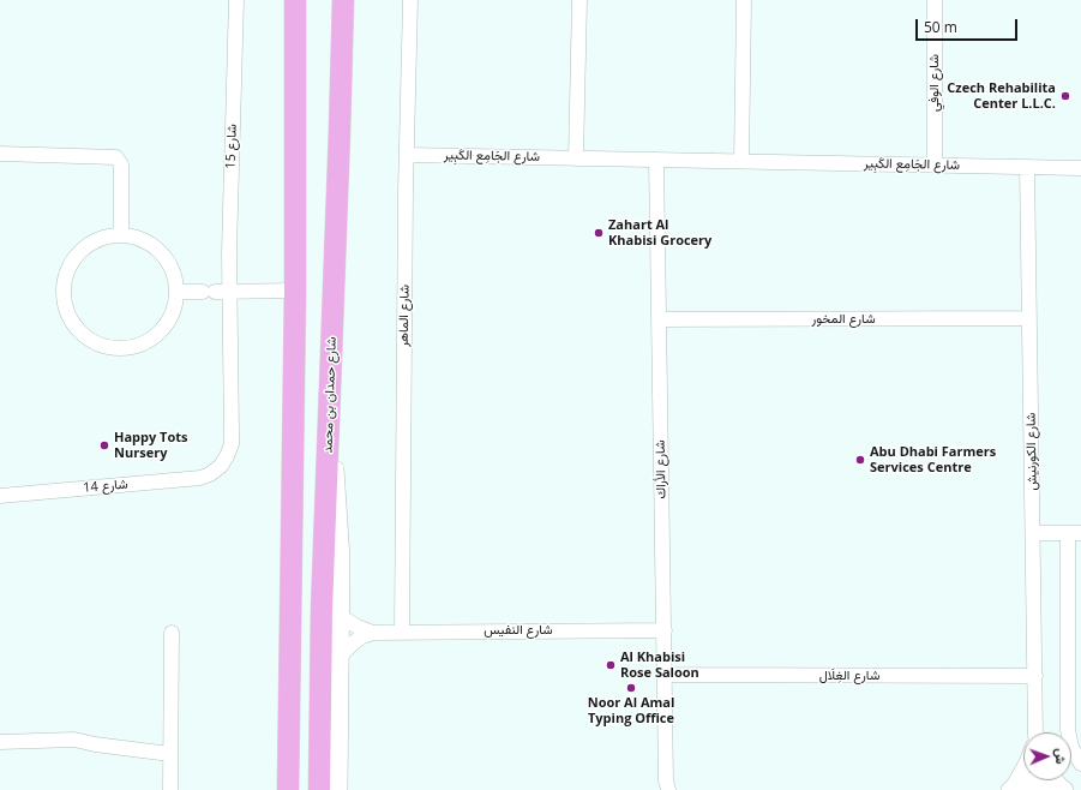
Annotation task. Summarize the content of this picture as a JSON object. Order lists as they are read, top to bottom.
{
  "streets": {
    "main road": ["شارع حمدان بن محمد"],
    "street": [
      "شارع الوفي",
      "شارع 15",
      "شارع الجَامِع الكَبِير",
      "شارع الماهر",
      "شارع المخور",
      "شارع الكورنيش",
      "شارع الأراك",
      "شارع 14",
      "شارع النفيس",
      "شارع الغِلَال"
    ]
  },
  "crossings": [
    ["شارع الوفي", "شارع الجَامِع الكَبِير"],
    ["شارع 15", "شارع 14"],
    ["شارع الجَامِع الكَبِير", "شارع الماهر"],
    ["شارع الجَامِع الكَبِير", "شارع الكورنيش"],
    ["شارع الجَامِع الكَبِير", "شارع الأراك"],
    ["شارع الماهر", "شارع النفيس"],
    ["شارع المخور", "شارع الكورنيش"],
    ["شارع المخور", "شارع الأراك"],
    ["شارع الكورنيش", "شارع الغِلَال"],
    ["شارع الأراك", "شارع النفيس"],
    ["شارع الأراك", "شارع الغِلَال"]
  ],
  "places": [
    "Czech Rehabilita Center L.L.C.",
    "Zahart Al Khabisi Grocery",
    "Happy Tots Nursery",
    "Abu Dhabi Farmers Services Centre",
    "Al Khabisi Rose Saloon",
    "Noor Al Amal Typing Office"
  ],
  "scale_bar": "50 m",
  "north": "right"
}
